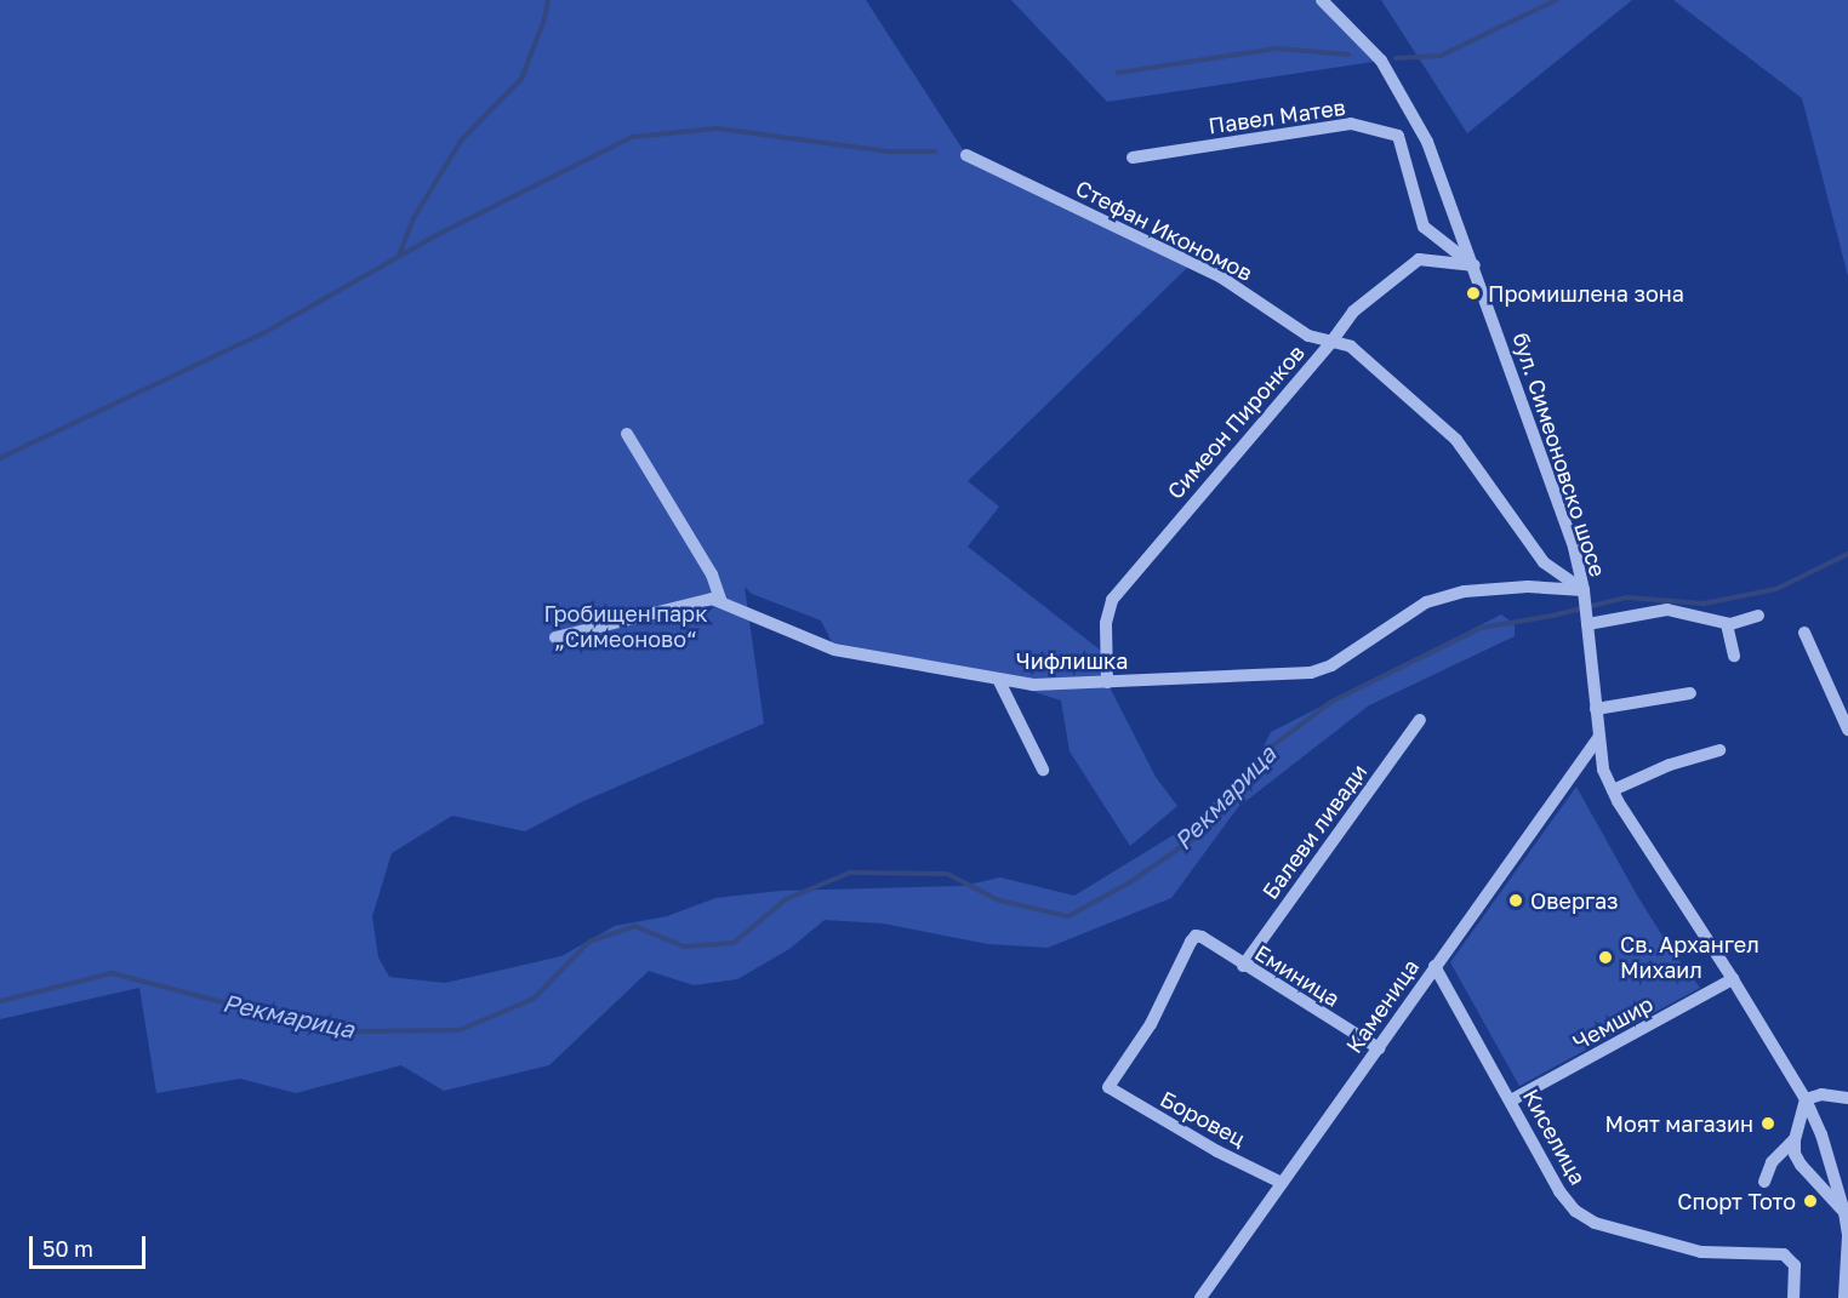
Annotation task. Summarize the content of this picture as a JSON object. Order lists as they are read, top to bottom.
{
  "streets": {
    "street": [
      "Павел Матев",
      "Стефан Икономов",
      "Симеон Пиронков",
      "бул. Симеоновско шосе",
      "Чифлишка",
      "Балеви ливади",
      "Еминица",
      "Каменица",
      "Чемшир",
      "Боровец",
      "Киселица"
    ]
  },
  "crossings": [
    ["Павел Матев", "Симеон Пиронков"],
    ["Павел Матев", "бул. Симеоновско шосе"],
    ["Стефан Икономов", "Симеон Пиронков"],
    ["Стефан Икономов", "бул. Симеоновско шосе"],
    ["Стефан Икономов", "Чифлишка"],
    ["Симеон Пиронков", "бул. Симеоновско шосе"],
    ["Симеон Пиронков", "Чифлишка"],
    ["бул. Симеоновско шосе", "Чифлишка"],
    ["бул. Симеоновско шосе", "Каменица"],
    ["бул. Симеоновско шосе", "Чемшир"],
    ["Балеви ливади", "Еминица"],
    ["Еминица", "Каменица"],
    ["Еминица", "Боровец"],
    ["Каменица", "Боровец"],
    ["Каменица", "Киселица"],
    ["Чемшир", "Киселица"]
  ],
  "water": ["Рекмарица"],
  "parks": ["Гробищен парк „Симеоново“"],
  "places": [
    "Промишлена зона",
    "Овергаз",
    "Св. Архангел Михаил",
    "Моят магазин",
    "Спорт Тото"
  ],
  "scale_bar": "50 m"
}
